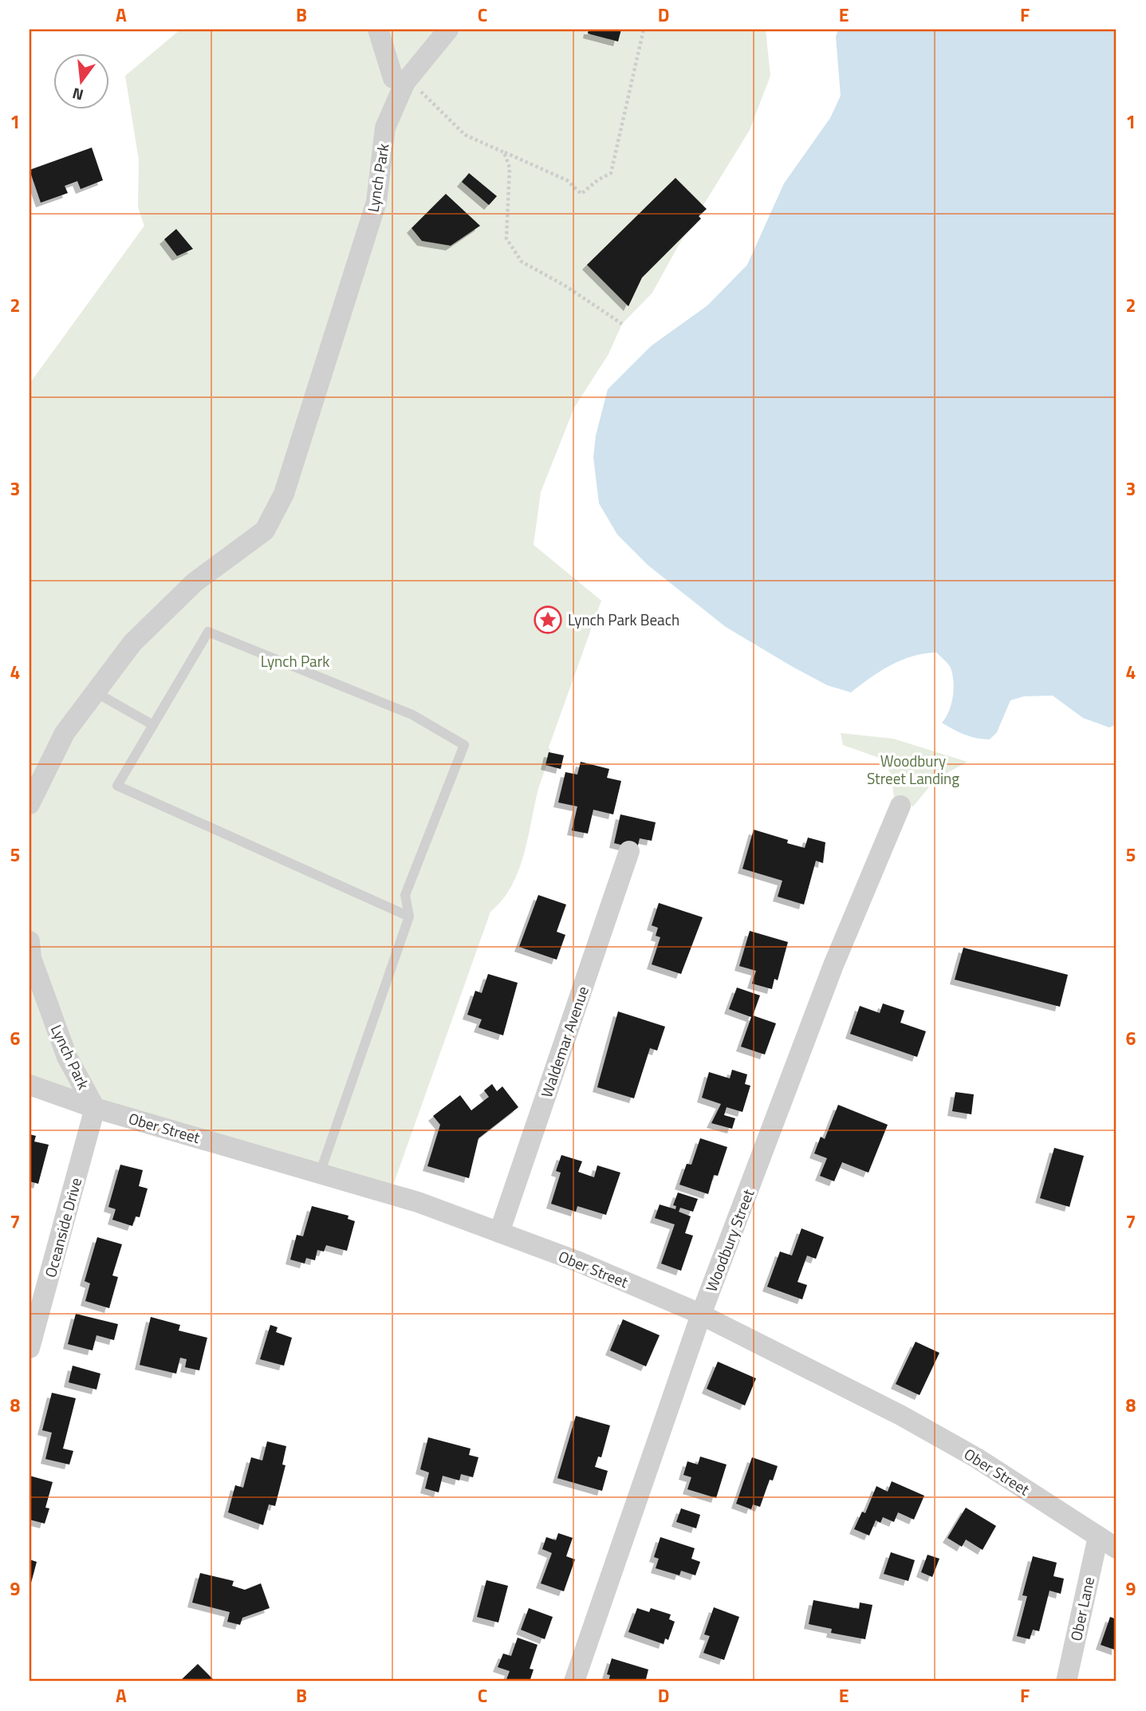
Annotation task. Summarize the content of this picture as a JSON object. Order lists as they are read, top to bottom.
{
  "streets": {
    "street": [
      "Lynch Park",
      "Waldemar Avenue",
      "Ober Street",
      "Oceanside Drive",
      "Woodbury Street",
      "Ober Lane"
    ]
  },
  "crossings": [
    ["Lynch Park", "Ober Street"],
    ["Lynch Park", "Oceanside Drive"],
    ["Waldemar Avenue", "Ober Street"],
    ["Ober Street", "Oceanside Drive"],
    ["Ober Street", "Woodbury Street"],
    ["Ober Street", "Ober Lane"]
  ],
  "parks": ["Lynch Park", "Woodbury Street Landing"],
  "places": {
    "place": ["Lynch Park Beach"]
  },
  "north": "bottom",
  "grid": {
    "columns": [
      "A",
      "B",
      "C",
      "D",
      "E",
      "F"
    ],
    "rows": [
      "1",
      "2",
      "3",
      "4",
      "5",
      "6",
      "7",
      "8",
      "9"
    ]
  }
}
